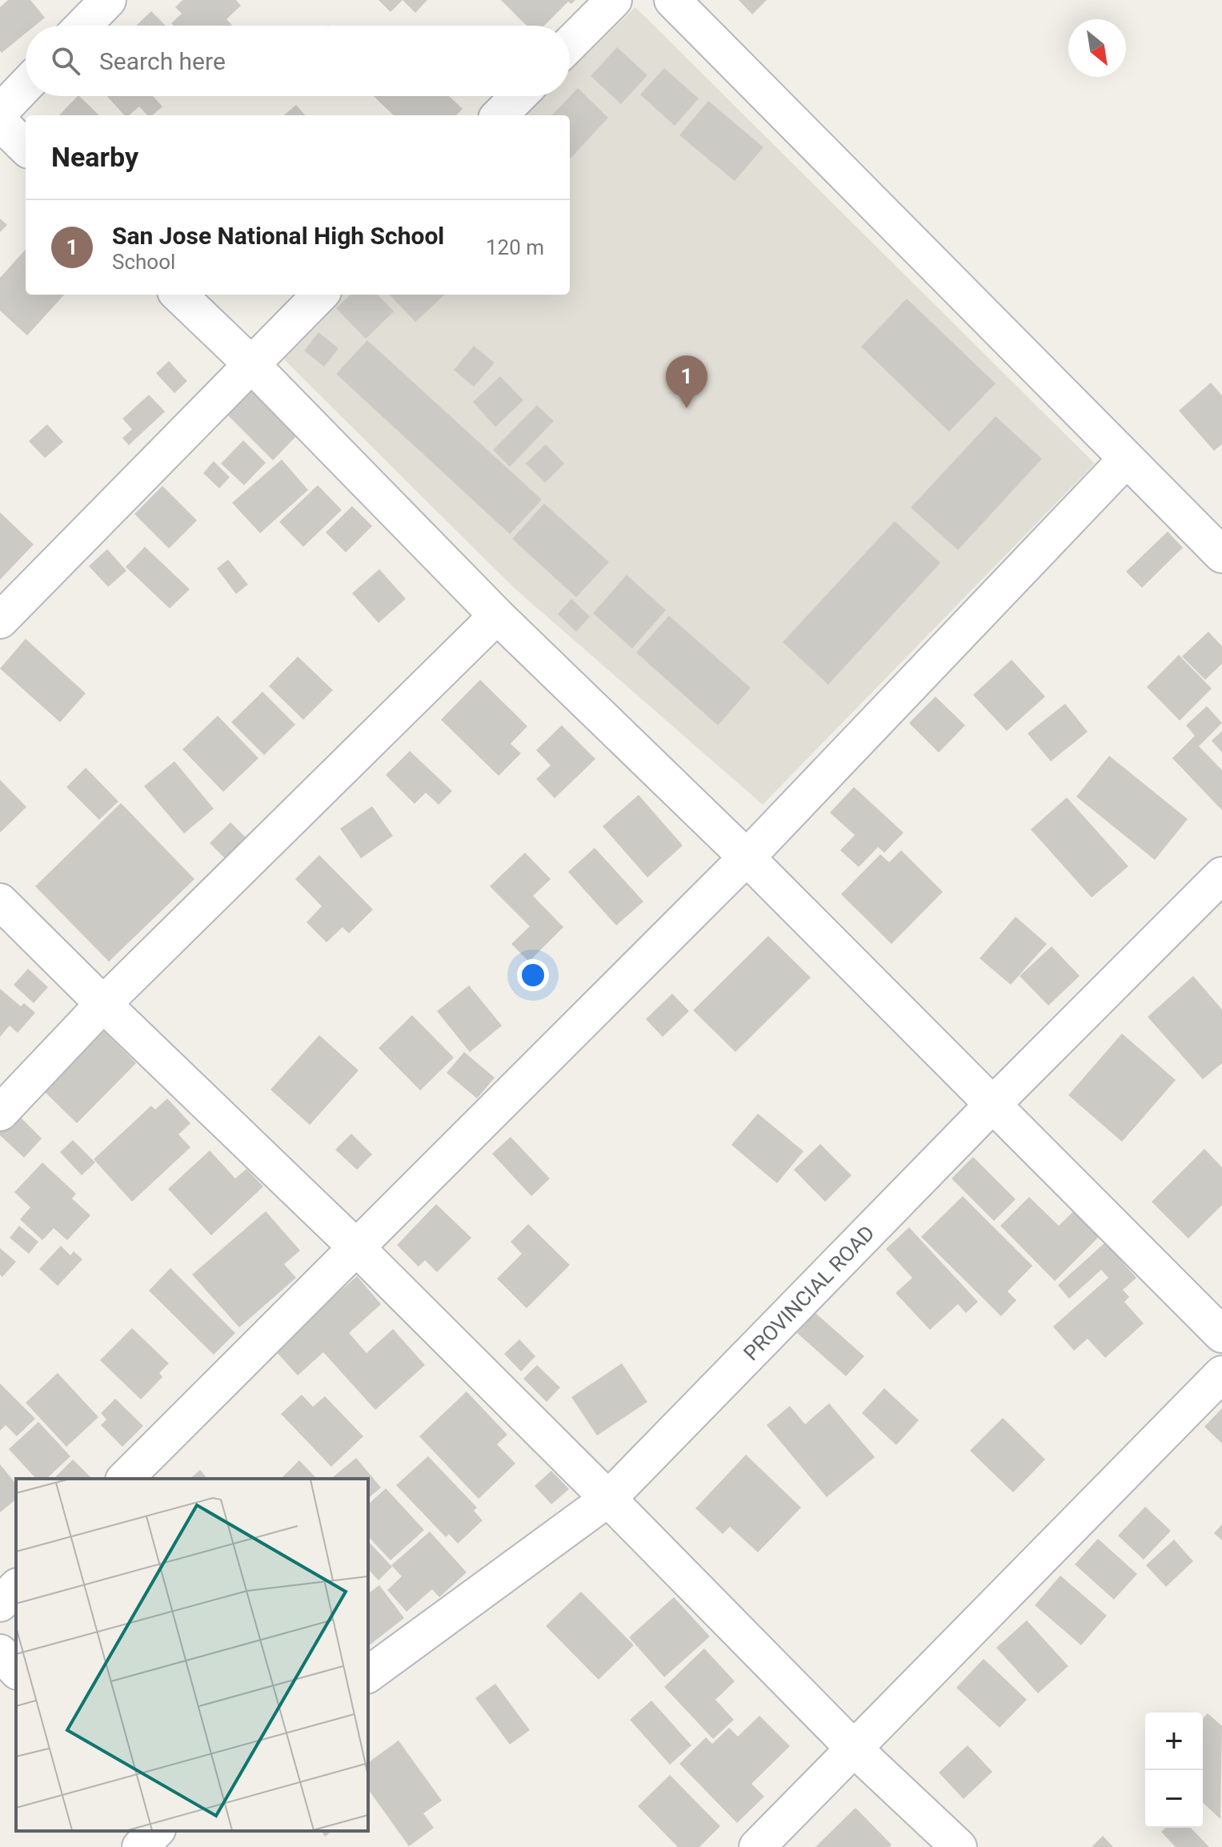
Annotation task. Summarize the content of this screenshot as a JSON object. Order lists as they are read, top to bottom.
{
  "streets": {
    "street": ["PROVINCIAL ROAD"]
  },
  "north": "bottom right",
  "page": {
    "search": "Search here",
    "heading": "Nearby",
    "list": [
      {
        "mark": "1",
        "name": "San Jose National High School",
        "note": "School",
        "value": "120 m"
      }
    ],
    "pins": "1",
    "map_buttons": ["+", "−"]
  }
}
